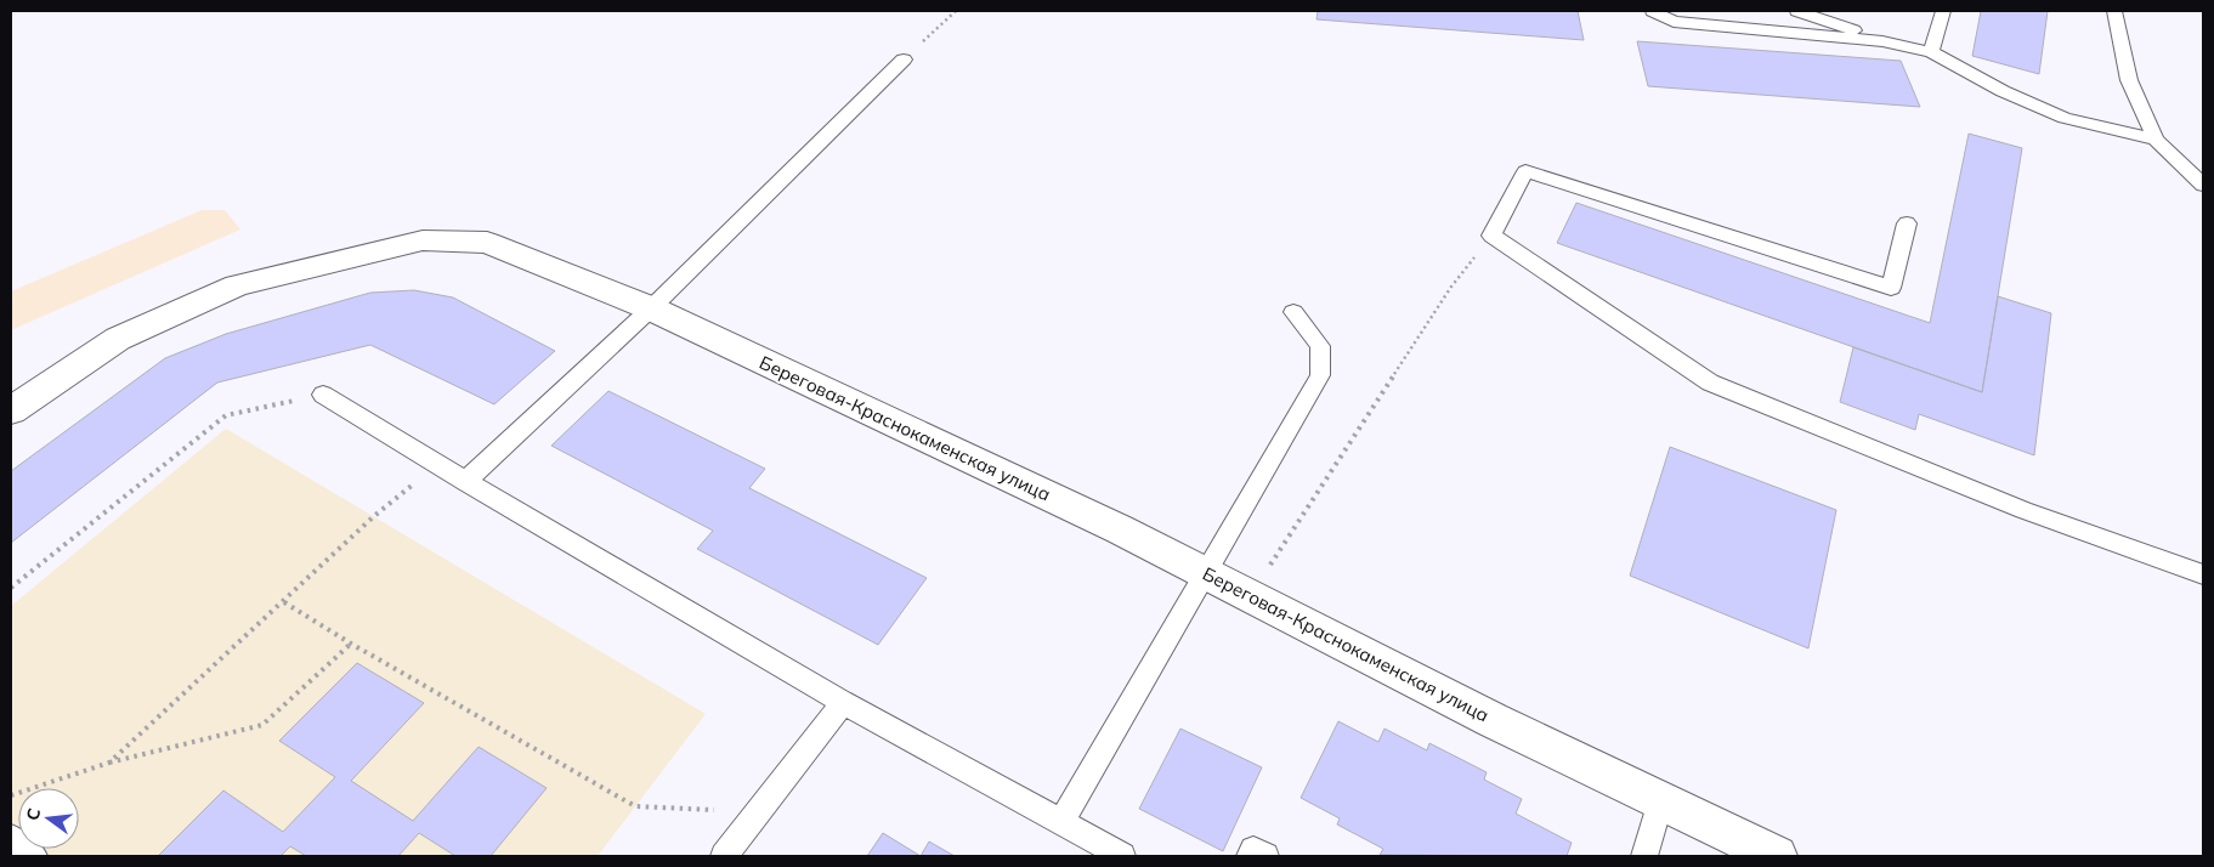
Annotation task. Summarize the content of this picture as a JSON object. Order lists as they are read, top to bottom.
{
  "streets": {
    "street": ["Береговая-Краснокаменская улица"]
  },
  "north": "left"
}
